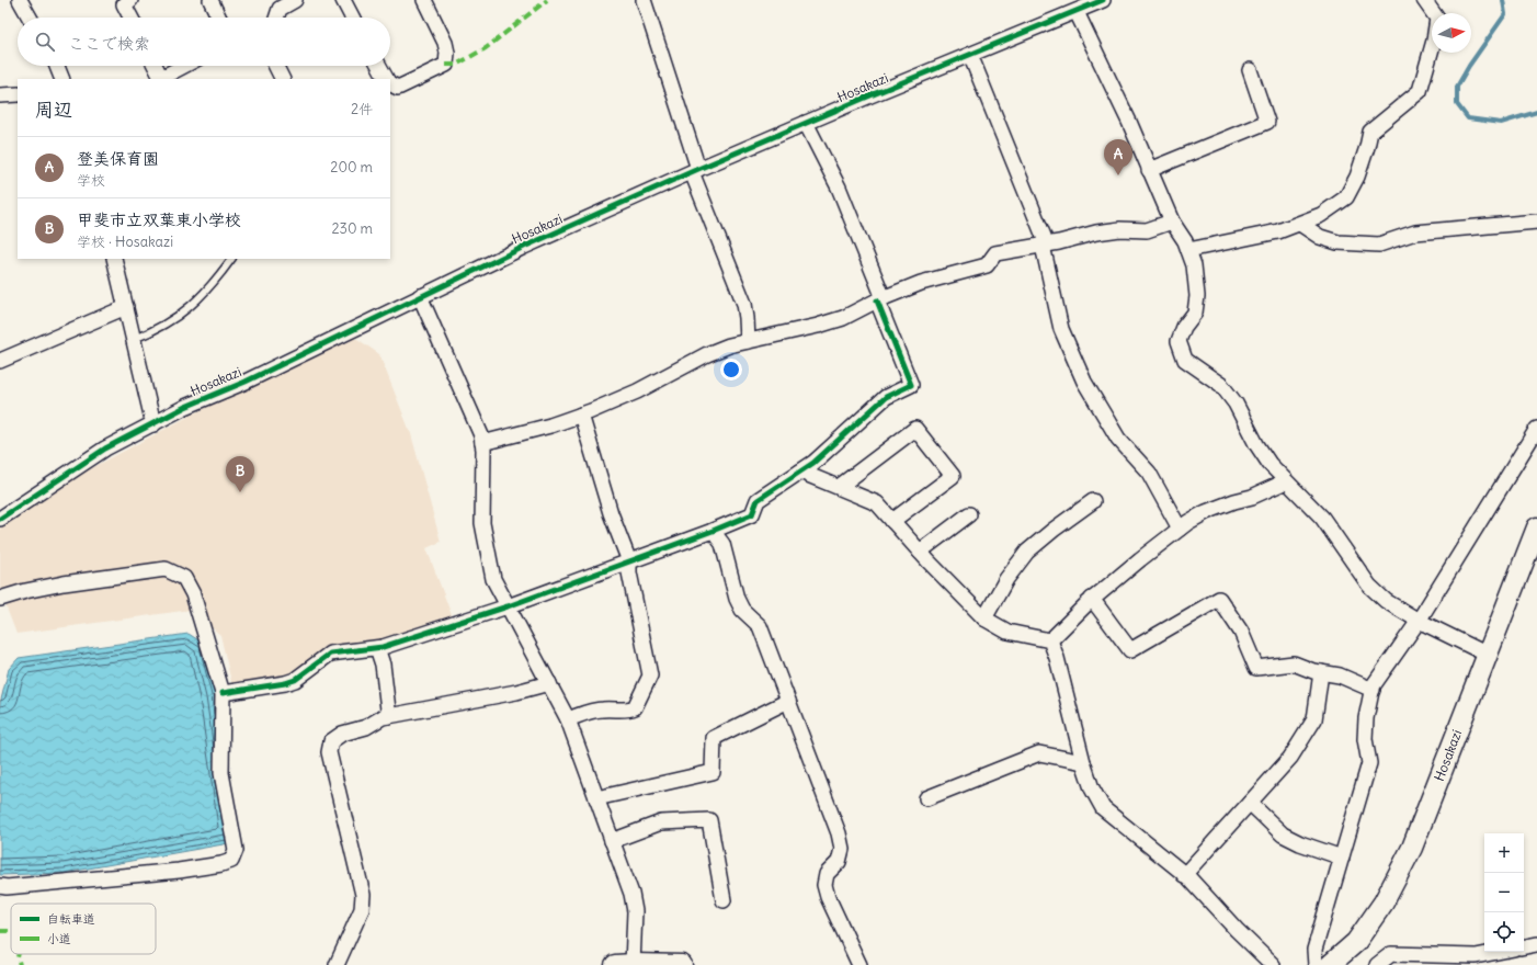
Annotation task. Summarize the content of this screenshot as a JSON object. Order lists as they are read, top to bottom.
{
  "streets": {
    "main road": ["Hosakazi"]
  },
  "legend": ["自転車道", "小道"],
  "north": "right",
  "page": {
    "search": "ここで検索",
    "heading": ["周辺", "2件"],
    "list": [
      {
        "mark": "A",
        "name": "登美保育園",
        "note": "学校",
        "value": "200 m"
      },
      {
        "mark": "B",
        "name": "甲斐市立双葉東小学校",
        "note": "学校 · Hosakazi",
        "value": "230 m"
      }
    ],
    "pins": ["A", "B"],
    "map_buttons": ["+", "−"]
  }
}
